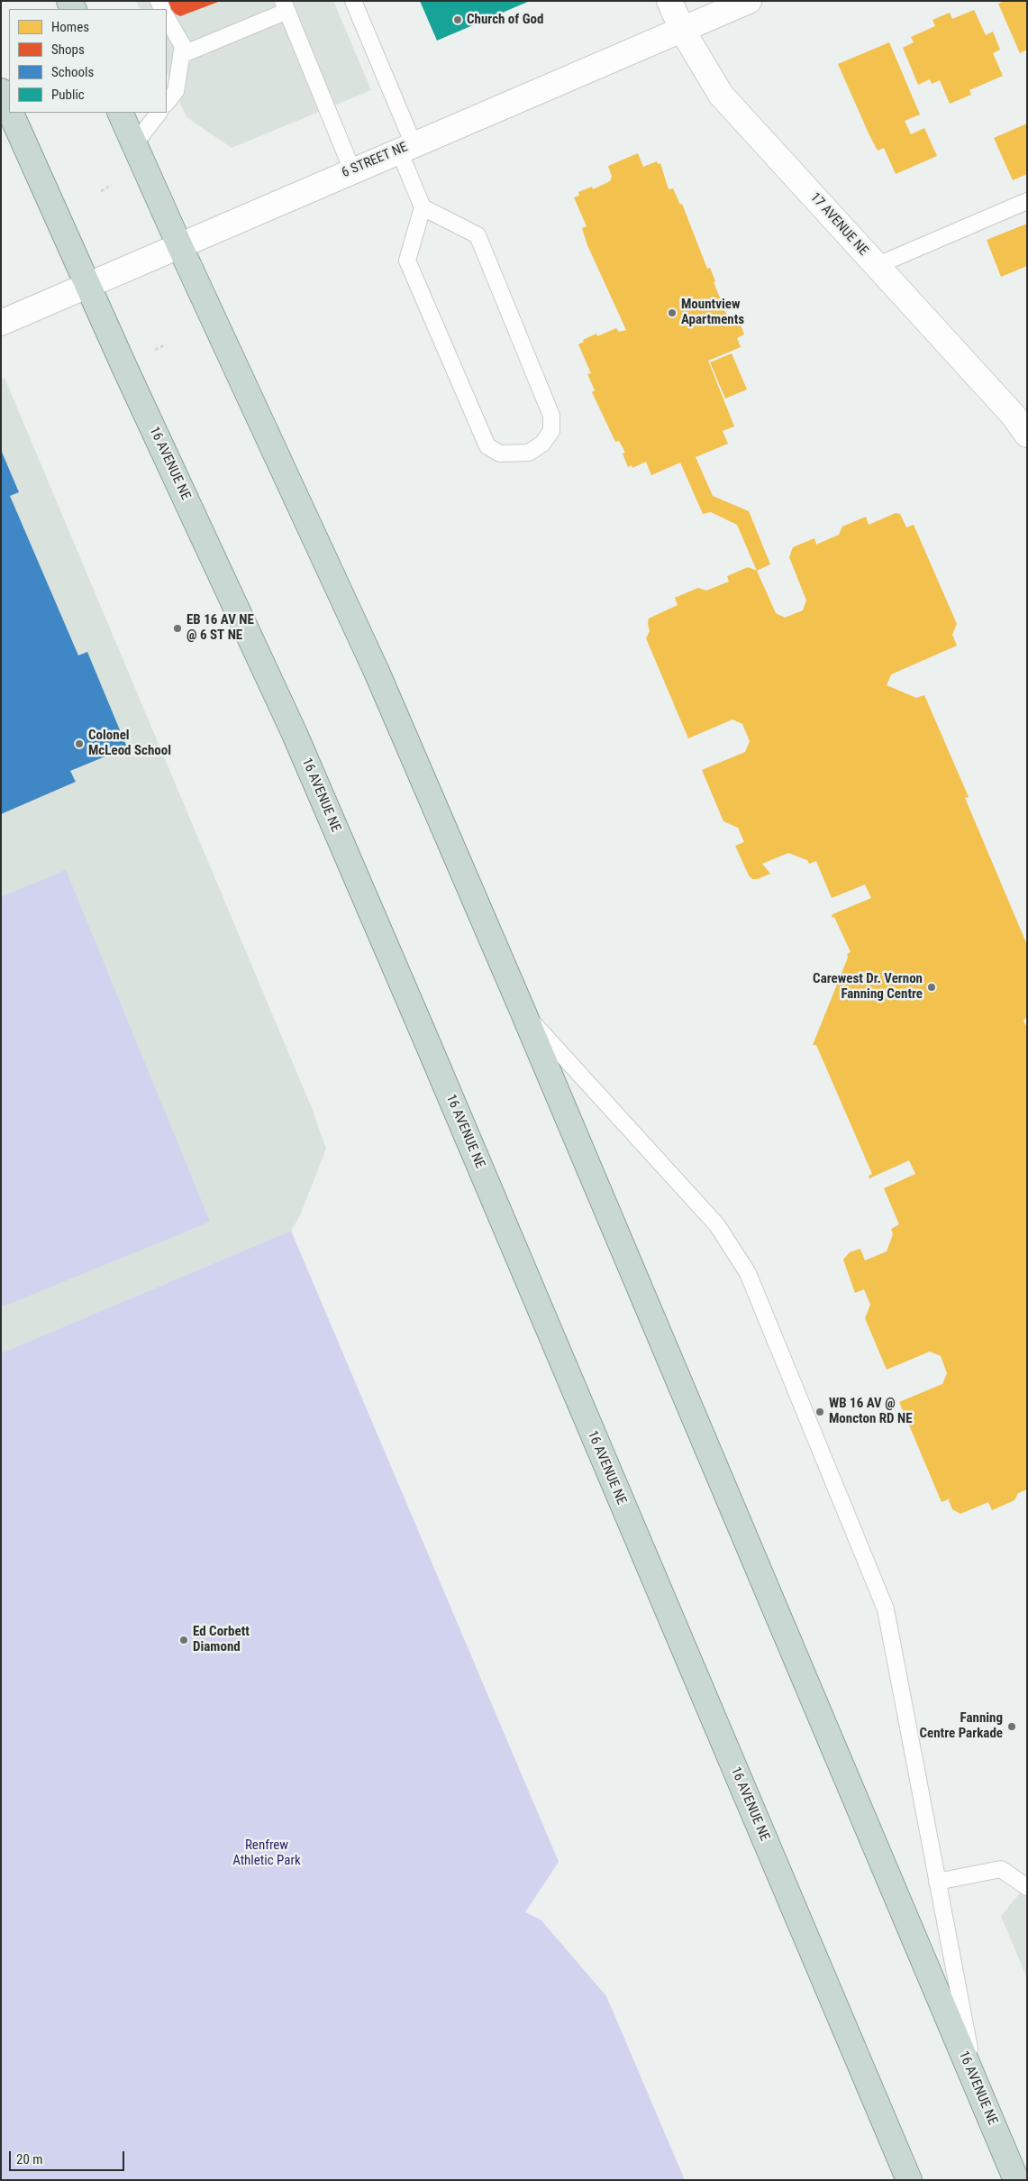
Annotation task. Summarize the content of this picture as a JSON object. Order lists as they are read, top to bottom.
{
  "streets": {
    "highway": ["16 AVENUE NE"],
    "street": ["6 STREET NE", "17 AVENUE NE"]
  },
  "crossings": [
    ["6 STREET NE", "17 AVENUE NE"],
    ["6 STREET NE", "16 AVENUE NE"]
  ],
  "parks": ["Renfrew Athletic Park"],
  "places": [
    "Church of God",
    "Mountview Apartments",
    "EB 16 AV NE @ 6 ST NE",
    "Colonel McLeod School",
    "Carewest Dr. Vernon Fanning Centre",
    "WB 16 AV @ Moncton RD NE",
    "Ed Corbett Diamond",
    "Fanning Centre Parkade"
  ],
  "legend": [
    "Homes",
    "Shops",
    "Schools",
    "Public"
  ],
  "scale_bar": "20 m"
}
